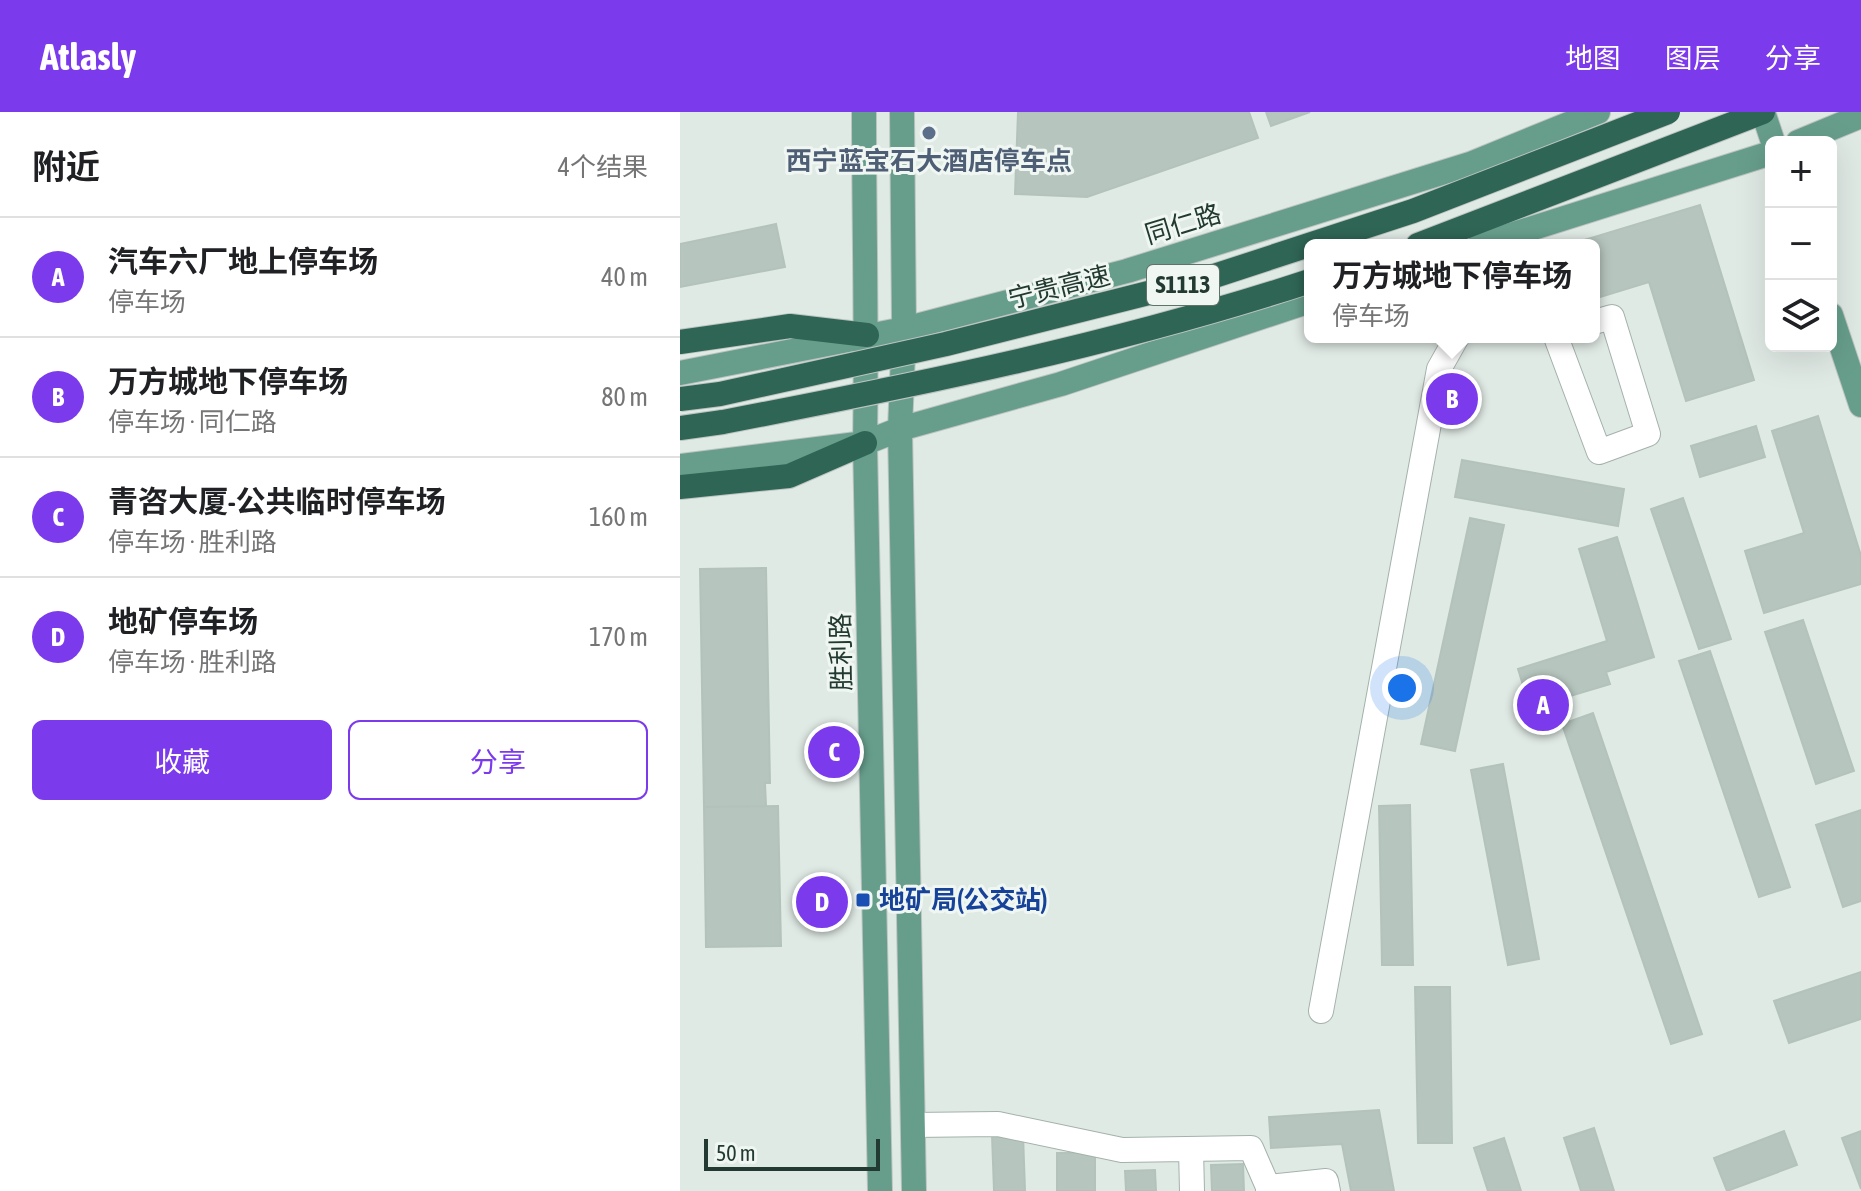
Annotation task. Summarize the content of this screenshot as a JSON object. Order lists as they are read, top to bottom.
{
  "streets": {
    "highway": ["S1113", "宁贵高速"],
    "main road": ["同仁路", "胜利路"]
  },
  "crossings": [
    ["同仁路", "胜利路"]
  ],
  "places": {
    "other": ["西宁蓝宝石大酒店停车点"],
    "transit": ["地矿局(公交站)"]
  },
  "scale_bar": "50 m",
  "page": {
    "header": "Atlasly",
    "nav": ["地图", "图层", "分享"],
    "heading": ["附近", "4个结果"],
    "map_buttons": ["+", "−"],
    "list": [
      {
        "mark": "A",
        "name": "汽车六厂地上停车场",
        "note": "停车场",
        "value": "40 m"
      },
      {
        "mark": "B",
        "name": "万方城地下停车场",
        "note": "停车场 · 同仁路",
        "value": "80 m"
      },
      {
        "mark": "C",
        "name": "青咨大厦-公共临时停车场",
        "note": "停车场 · 胜利路",
        "value": "160 m"
      },
      {
        "mark": "D",
        "name": "地矿停车场",
        "note": "停车场 · 胜利路",
        "value": "170 m"
      }
    ],
    "popup": ["万方城地下停车场", "停车场"],
    "pins": [
      "B",
      "A",
      "C",
      "D"
    ],
    "buttons": ["收藏", "分享"],
    "scale": "50 m"
  }
}
